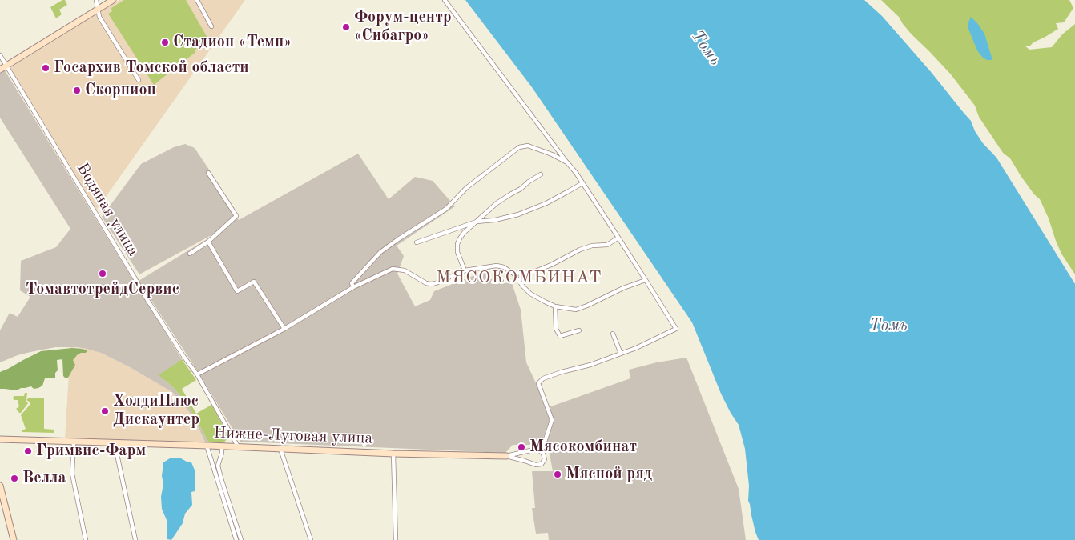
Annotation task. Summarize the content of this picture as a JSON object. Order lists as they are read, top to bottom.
{
  "streets": {
    "street": ["Водяная улица", "Нижне-Луговая улица"]
  },
  "crossings": [
    ["Водяная улица", "Нижне-Луговая улица"]
  ],
  "districts": ["МЯСОКОМБИНАТ"],
  "water": ["Томь"],
  "places": [
    "Форум-центр «Сибагро»",
    "Стадион «Темп»",
    "Госархив Томской области",
    "Скорпион",
    "ТомавтотрейдСервис",
    "ХолдиПлюс Дискаунтер",
    "Мясокомбинат",
    "Гримвис-Фарм",
    "Мясной ряд",
    "Велла"
  ]
}
